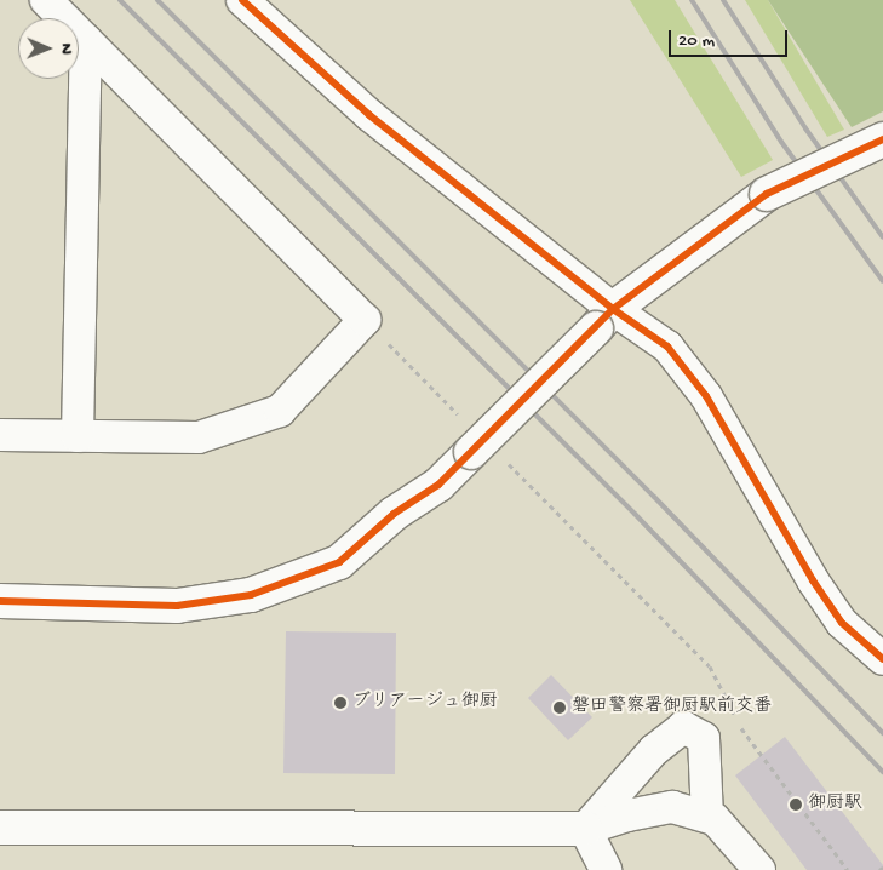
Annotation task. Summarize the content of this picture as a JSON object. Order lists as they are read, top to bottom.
{
  "places": ["ブリアージュ御厨", "磐田警察署御厨駅前交番", "御厨駅"],
  "scale_bar": "20 m",
  "north": "right"
}
